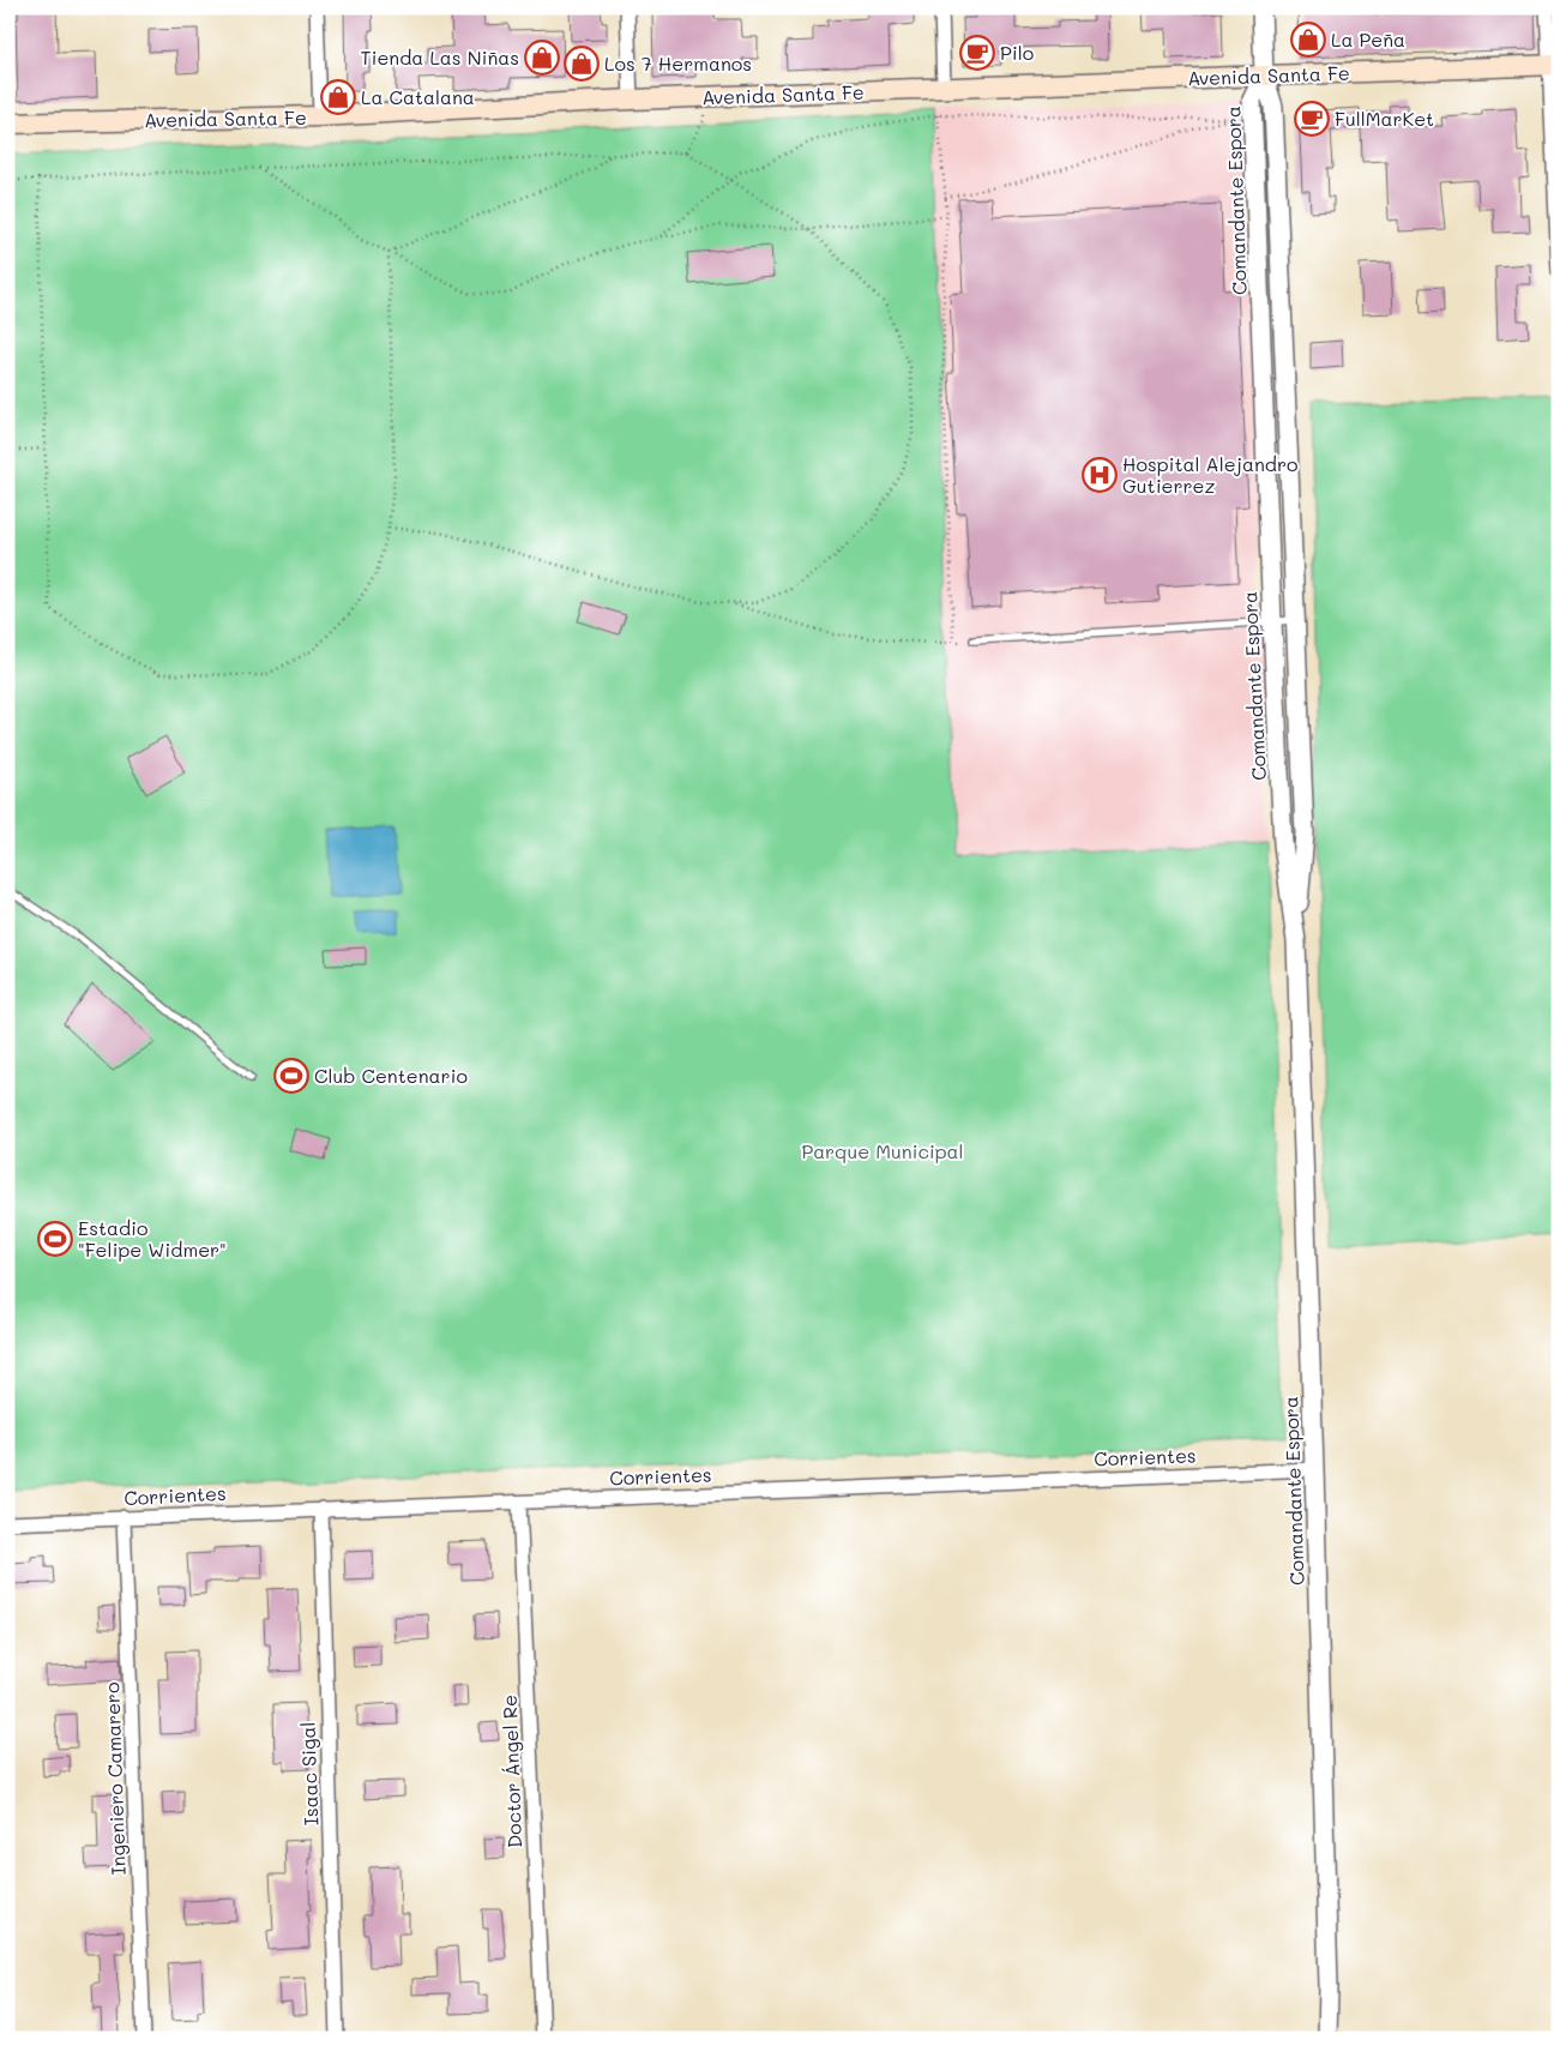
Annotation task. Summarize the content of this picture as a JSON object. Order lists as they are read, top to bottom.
{
  "streets": {
    "main road": ["Avenida Santa Fe"],
    "street": [
      "Comandante Espora",
      "Corrientes",
      "Doctor Ángel Re",
      "Isaac Sigal",
      "Ingeniero Camarero"
    ]
  },
  "crossings": [
    ["Avenida Santa Fe", "Comandante Espora"],
    ["Comandante Espora", "Corrientes"],
    ["Corrientes", "Doctor Ángel Re"],
    ["Corrientes", "Isaac Sigal"],
    ["Corrientes", "Ingeniero Camarero"]
  ],
  "parks": ["Parque Municipal"],
  "places": {
    "shop": [
      "La Peña",
      "Tienda Las Niñas",
      "Los 7 Hermanos",
      "La Catalana"
    ],
    "cafe": ["Pilo", "FullMarKet"],
    "hospital": ["Hospital Alejandro Gutierrez"],
    "sports": ["Club Centenario", "Estadio \"Felipe Widmer\""]
  }
}
